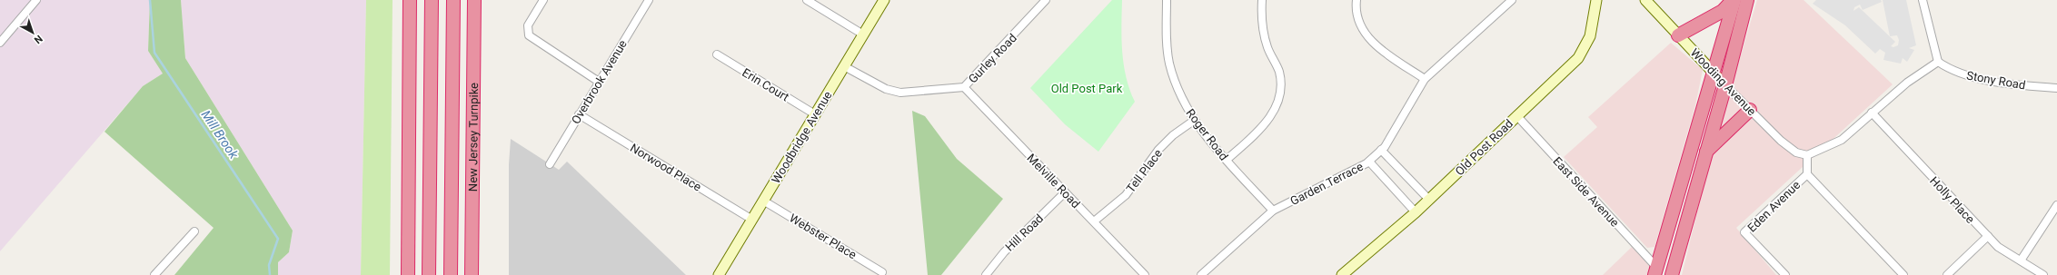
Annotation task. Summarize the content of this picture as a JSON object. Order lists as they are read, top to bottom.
{
  "streets": {
    "highway": ["New Jersey Turnpike"],
    "street": [
      "Gurley Road",
      "Stony Road",
      "Overbrook Avenue",
      "Wooding Avenue",
      "Erin Court",
      "Roger Road",
      "Woodbridge Avenue",
      "Old Post Road",
      "Norwood Place",
      "Tell Place",
      "Melville Road",
      "Garden Terrace",
      "East Side Avenue",
      "Holly Place",
      "Eden Avenue",
      "Hill Road",
      "Webster Place"
    ]
  },
  "crossings": [
    ["Gurley Road", "Woodbridge Avenue"],
    ["Gurley Road", "Melville Road"],
    ["Overbrook Avenue", "Norwood Place"],
    ["Wooding Avenue", "Eden Avenue"],
    ["Erin Court", "Woodbridge Avenue"],
    ["Roger Road", "Tell Place"],
    ["Roger Road", "Garden Terrace"],
    ["Woodbridge Avenue", "Norwood Place"],
    ["Woodbridge Avenue", "Webster Place"],
    ["Old Post Road", "East Side Avenue"],
    ["Tell Place", "Melville Road"],
    ["Melville Road", "Hill Road"]
  ],
  "water": ["Mill Brook"],
  "parks": ["Old Post Park"],
  "north": "bottom right"
}
